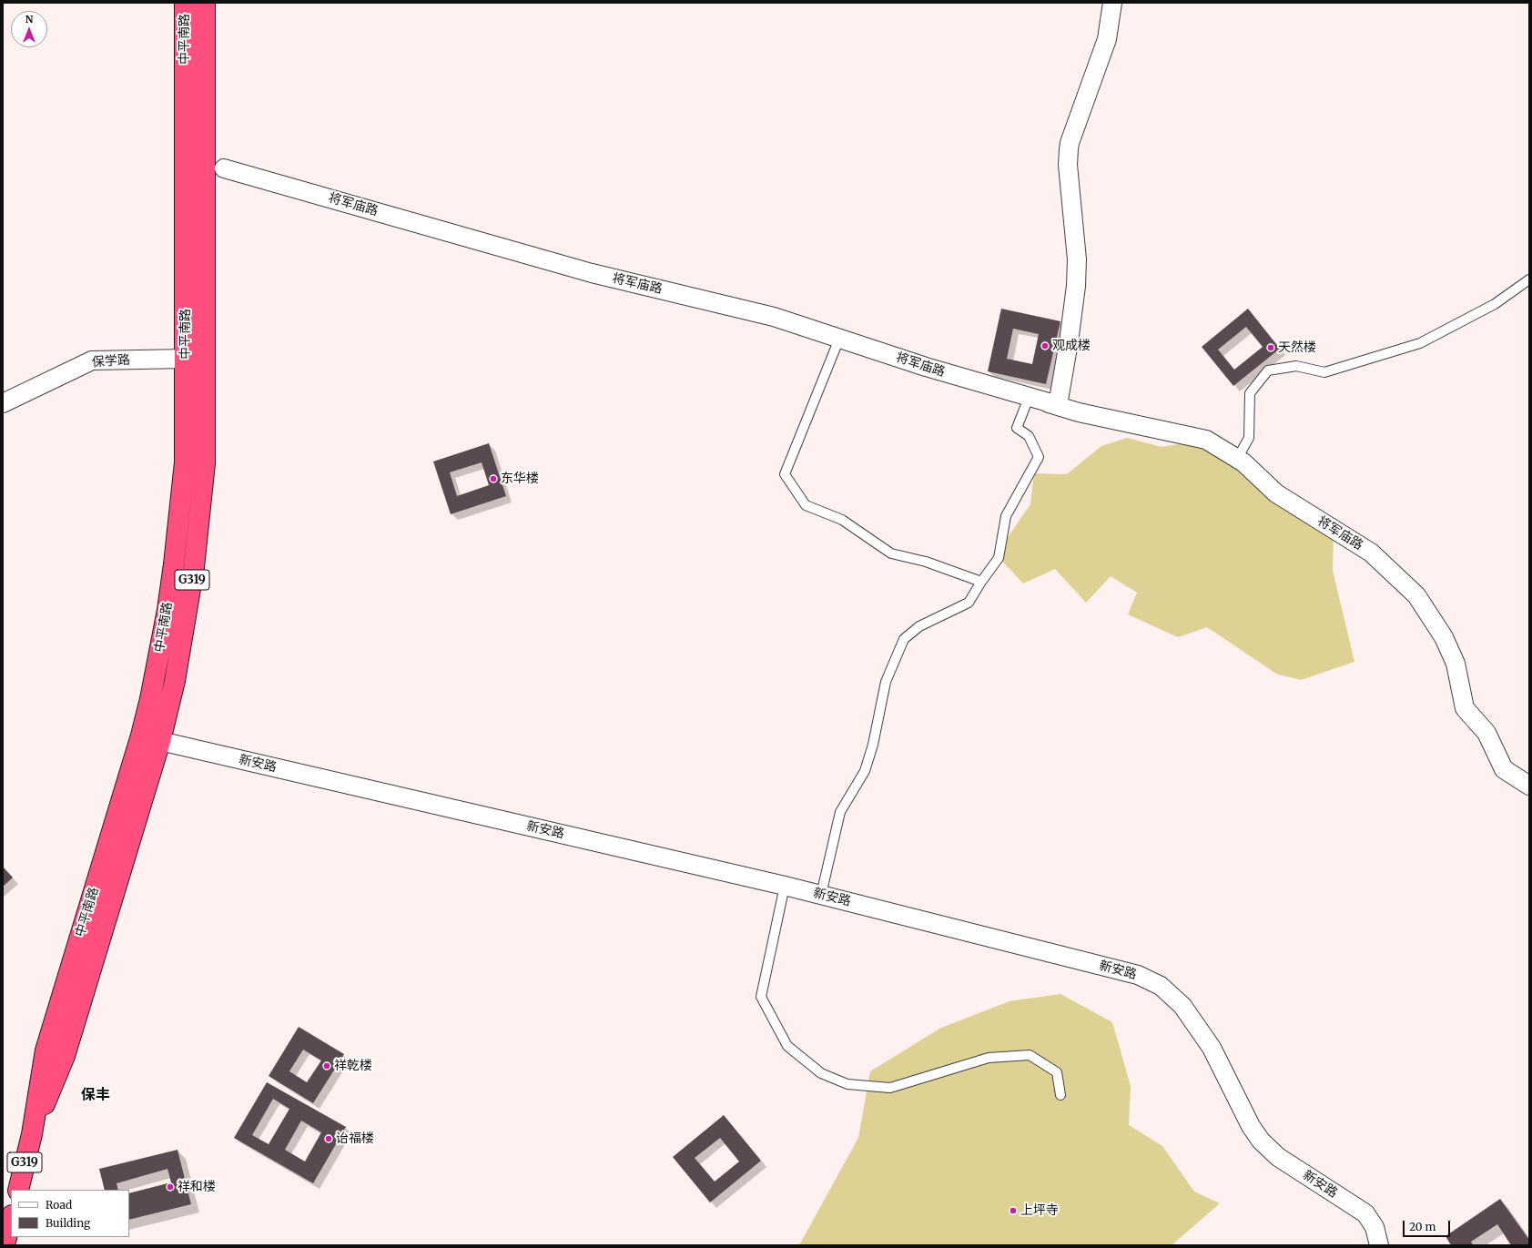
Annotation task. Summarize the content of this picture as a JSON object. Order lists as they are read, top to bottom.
{
  "streets": {
    "highway": ["中平南路", "G319"],
    "street": ["将军庙路", "保学路", "新安路"]
  },
  "crossings": [
    ["中平南路", "保学路"],
    ["中平南路", "G319"],
    ["G319", "新安路"]
  ],
  "districts": ["保丰"],
  "places": [
    "观成楼",
    "天然楼",
    "东华楼",
    "祥乾楼",
    "诒福楼",
    "祥和楼",
    "上坪寺"
  ],
  "legend": ["Road", "Building"],
  "scale_bar": "20 m",
  "north": "top"
}
